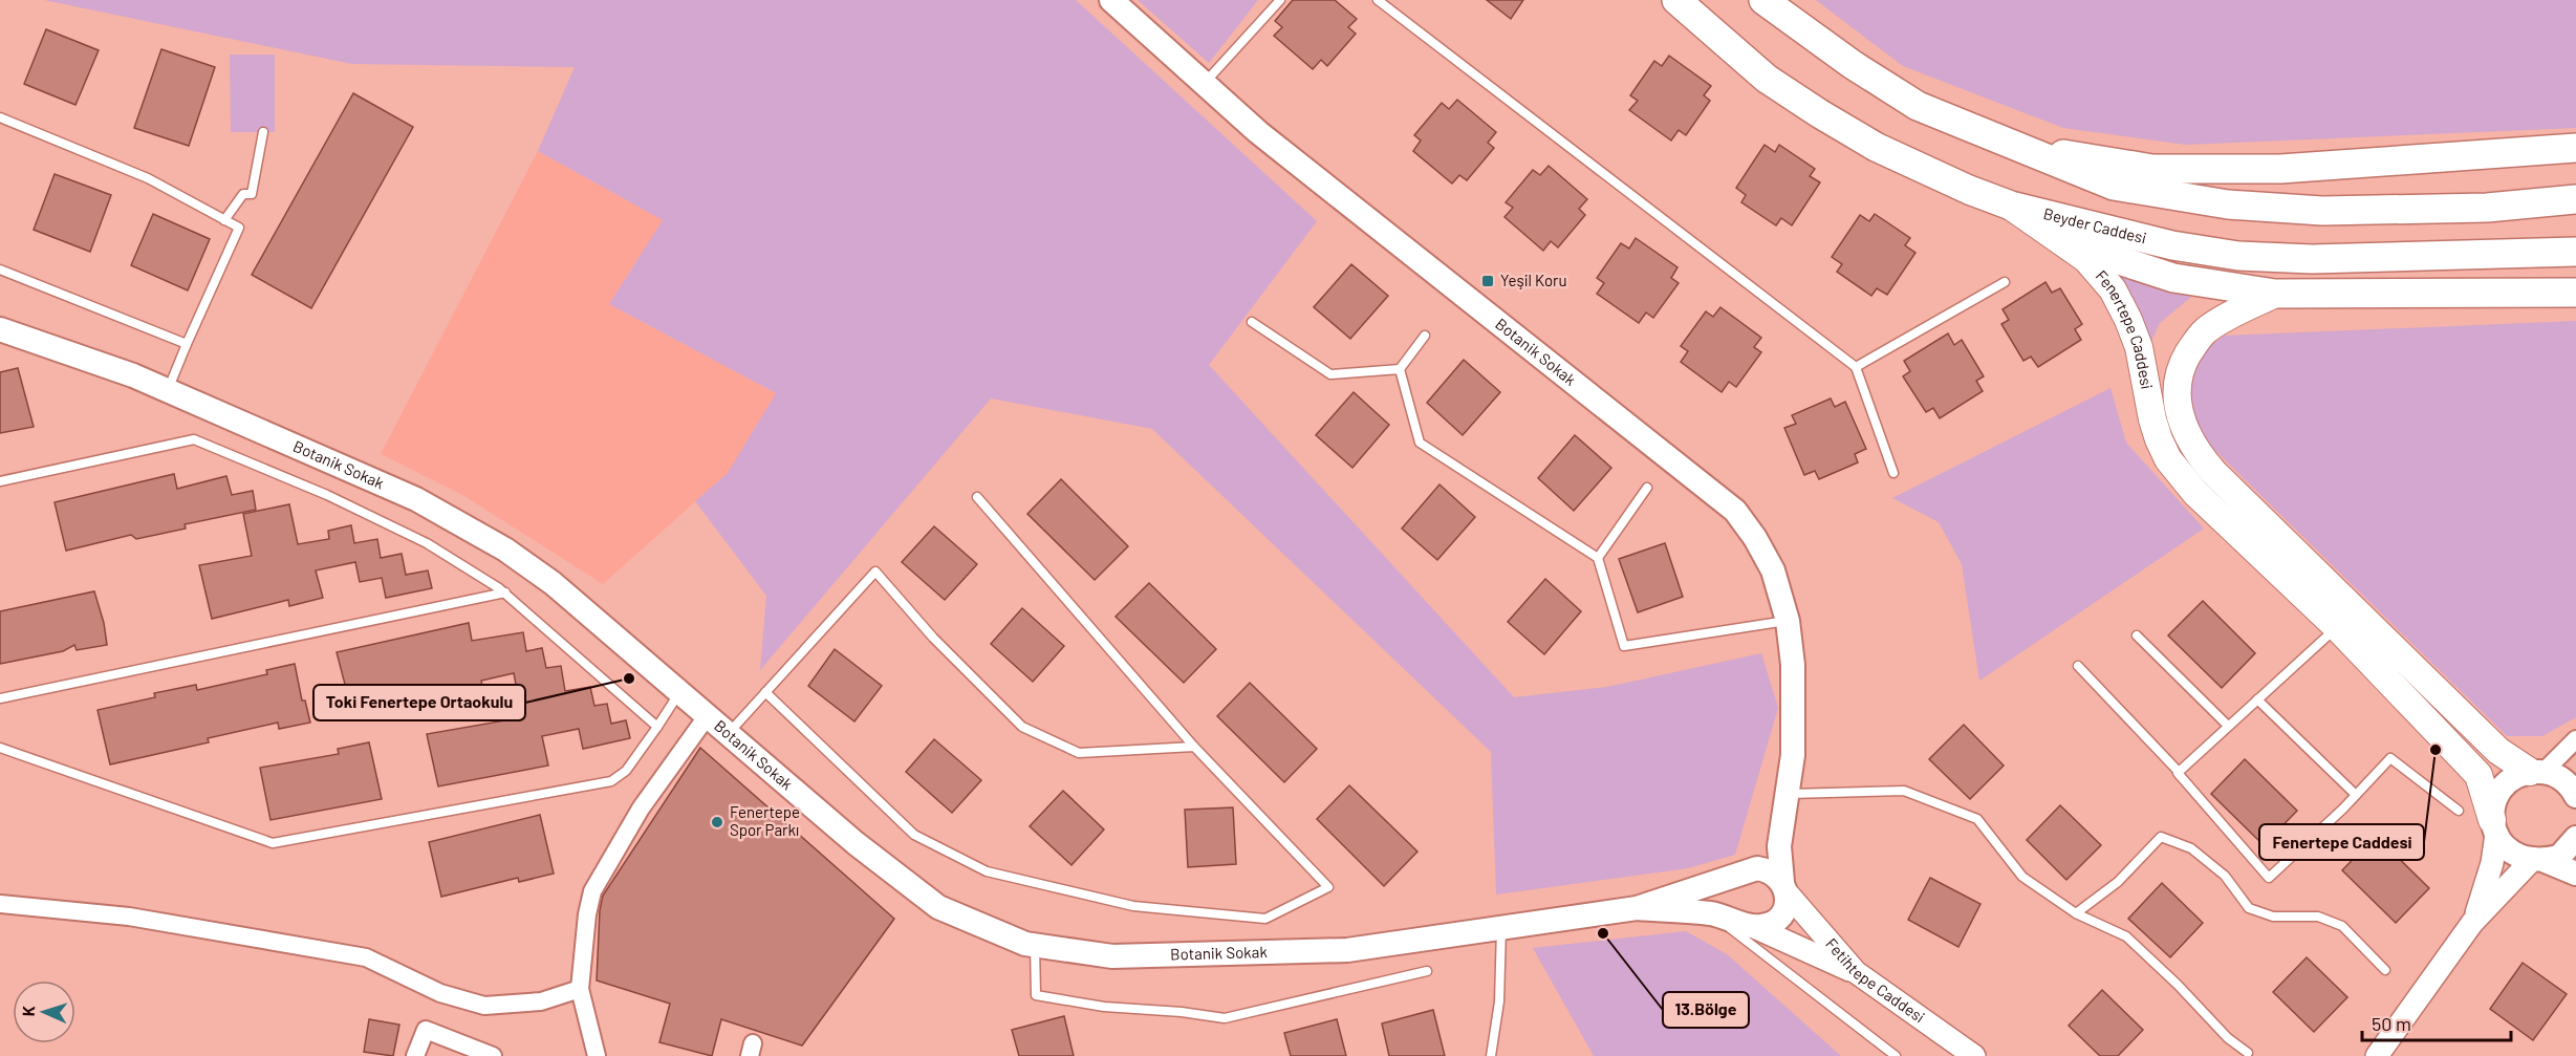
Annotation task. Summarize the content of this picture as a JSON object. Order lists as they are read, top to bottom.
{
  "streets": {
    "highway": ["Beyder Caddesi"],
    "main road": ["Fenertepe Caddesi", "Botanik Sokak"],
    "street": ["Fetihtepe Caddesi"]
  },
  "crossings": [
    ["Beyder Caddesi", "Fenertepe Caddesi"],
    ["Botanik Sokak", "Fetihtepe Caddesi"]
  ],
  "places": {
    "transit": ["Yeşil Koru"],
    "other": [
      "Toki Fenertepe Ortaokulu",
      "Fenertepe Caddesi",
      "Fenertepe Spor Parkı",
      "13.Bölge"
    ]
  },
  "scale_bar": "50 m",
  "north": "left"
}
